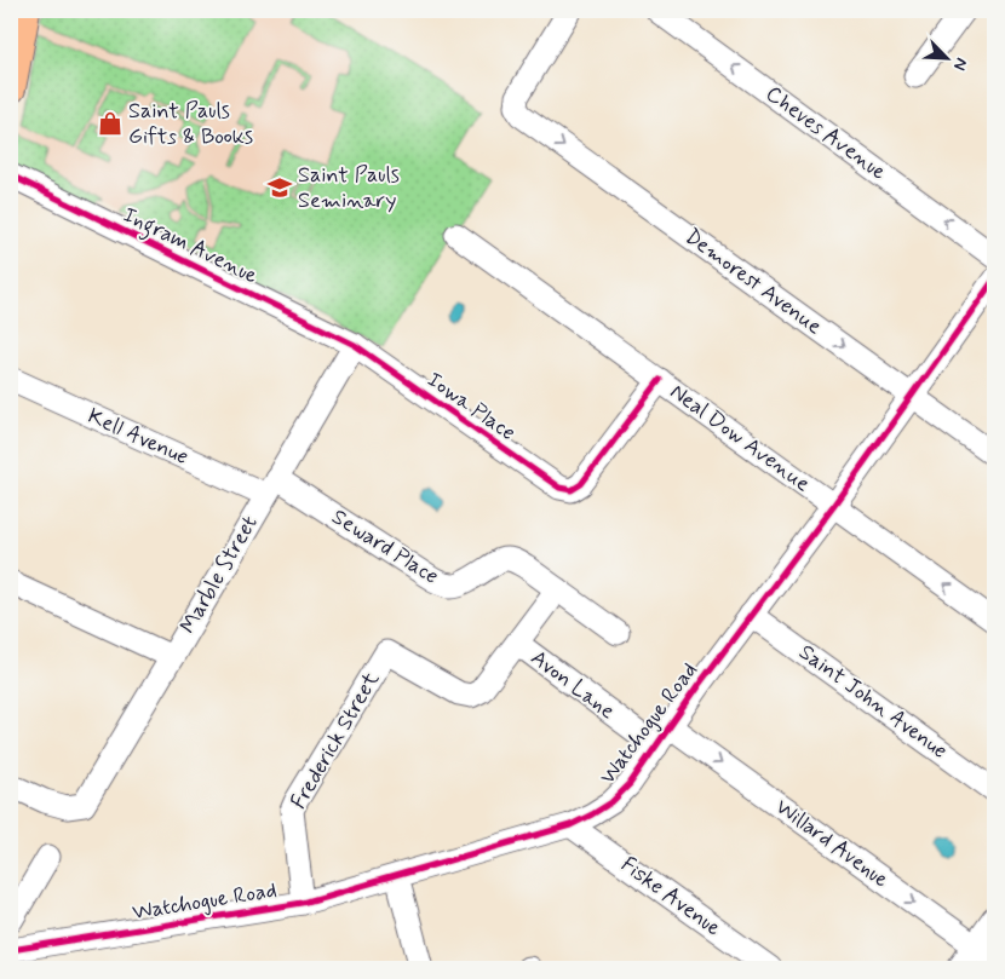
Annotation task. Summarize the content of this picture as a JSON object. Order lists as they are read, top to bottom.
{
  "streets": {
    "street": [
      "Cheves Avenue",
      "Ingram Avenue",
      "Demorest Avenue",
      "Iowa Place",
      "Kell Avenue",
      "Neal Dow Avenue",
      "Seward Place",
      "Marble Street",
      "Avon Lane",
      "Saint John Avenue",
      "Watchogue Road",
      "Frederick Street",
      "Willard Avenue",
      "Fiske Avenue"
    ]
  },
  "crossings": [
    ["Ingram Avenue", "Iowa Place"],
    ["Ingram Avenue", "Marble Street"],
    ["Demorest Avenue", "Watchogue Road"],
    ["Iowa Place", "Neal Dow Avenue"],
    ["Iowa Place", "Marble Street"],
    ["Kell Avenue", "Seward Place"],
    ["Kell Avenue", "Marble Street"],
    ["Neal Dow Avenue", "Watchogue Road"],
    ["Seward Place", "Marble Street"],
    ["Seward Place", "Avon Lane"],
    ["Avon Lane", "Watchogue Road"],
    ["Avon Lane", "Frederick Street"],
    ["Saint John Avenue", "Watchogue Road"],
    ["Watchogue Road", "Frederick Street"],
    ["Watchogue Road", "Willard Avenue"],
    ["Watchogue Road", "Fiske Avenue"]
  ],
  "one_way": ["Cheves Avenue", "Demorest Avenue", "Willard Avenue"],
  "places": {
    "shop": ["Saint Pauls Gifts & Books"],
    "school or university": ["Saint Pauls Seminary"]
  },
  "north": "bottom right"
}
